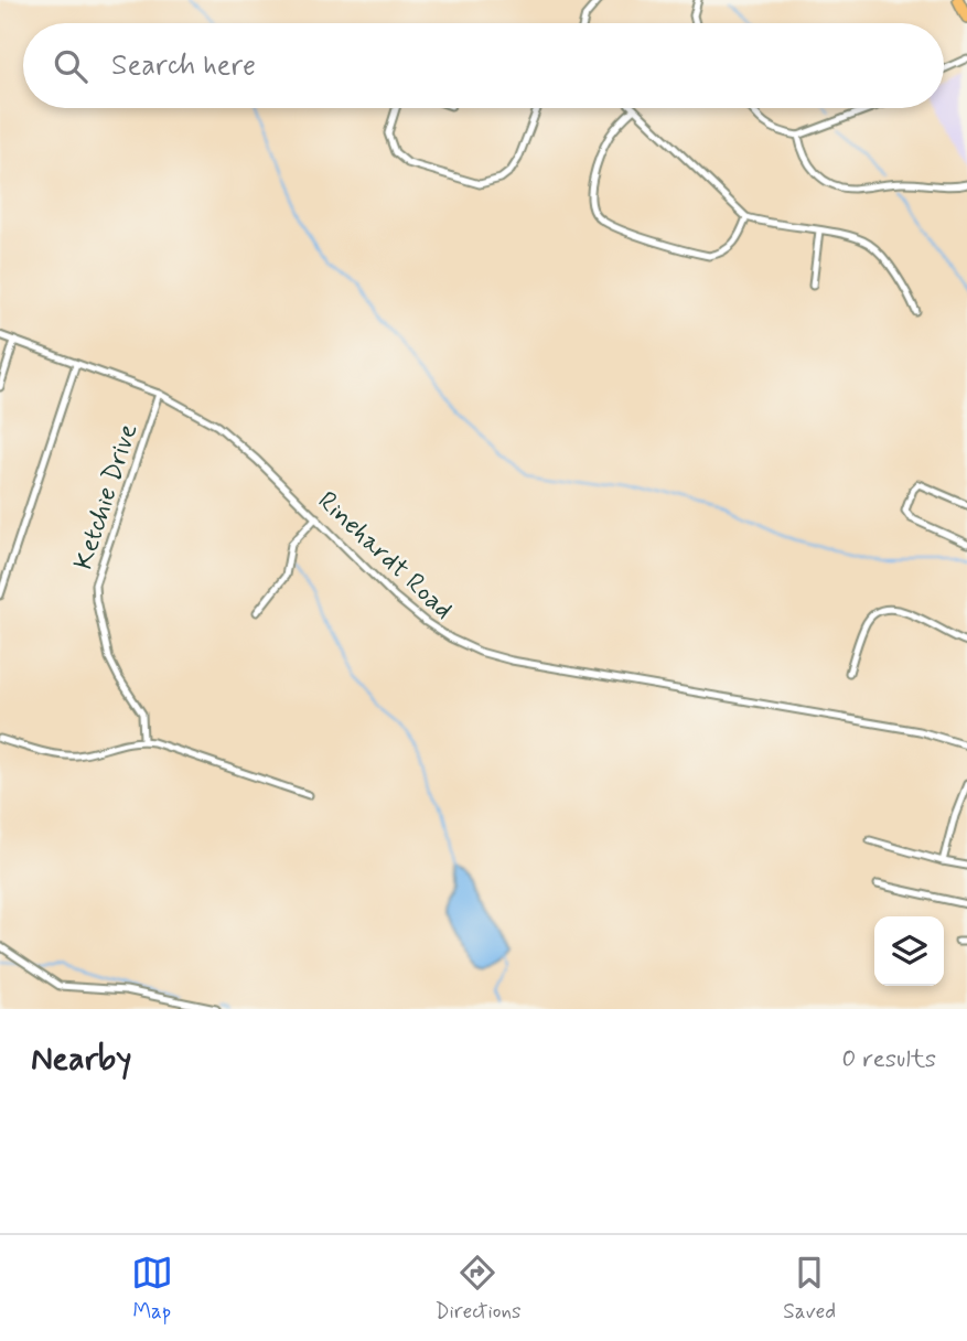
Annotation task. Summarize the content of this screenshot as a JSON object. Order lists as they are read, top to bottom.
{
  "streets": {
    "street": ["Ketchie Drive", "Rinehardt Road"]
  },
  "crossings": [
    ["Ketchie Drive", "Rinehardt Road"]
  ],
  "page": {
    "search": "Search here",
    "heading": ["Nearby", "0 results"],
    "nav": ["Map", "Directions", "Saved"]
  }
}
